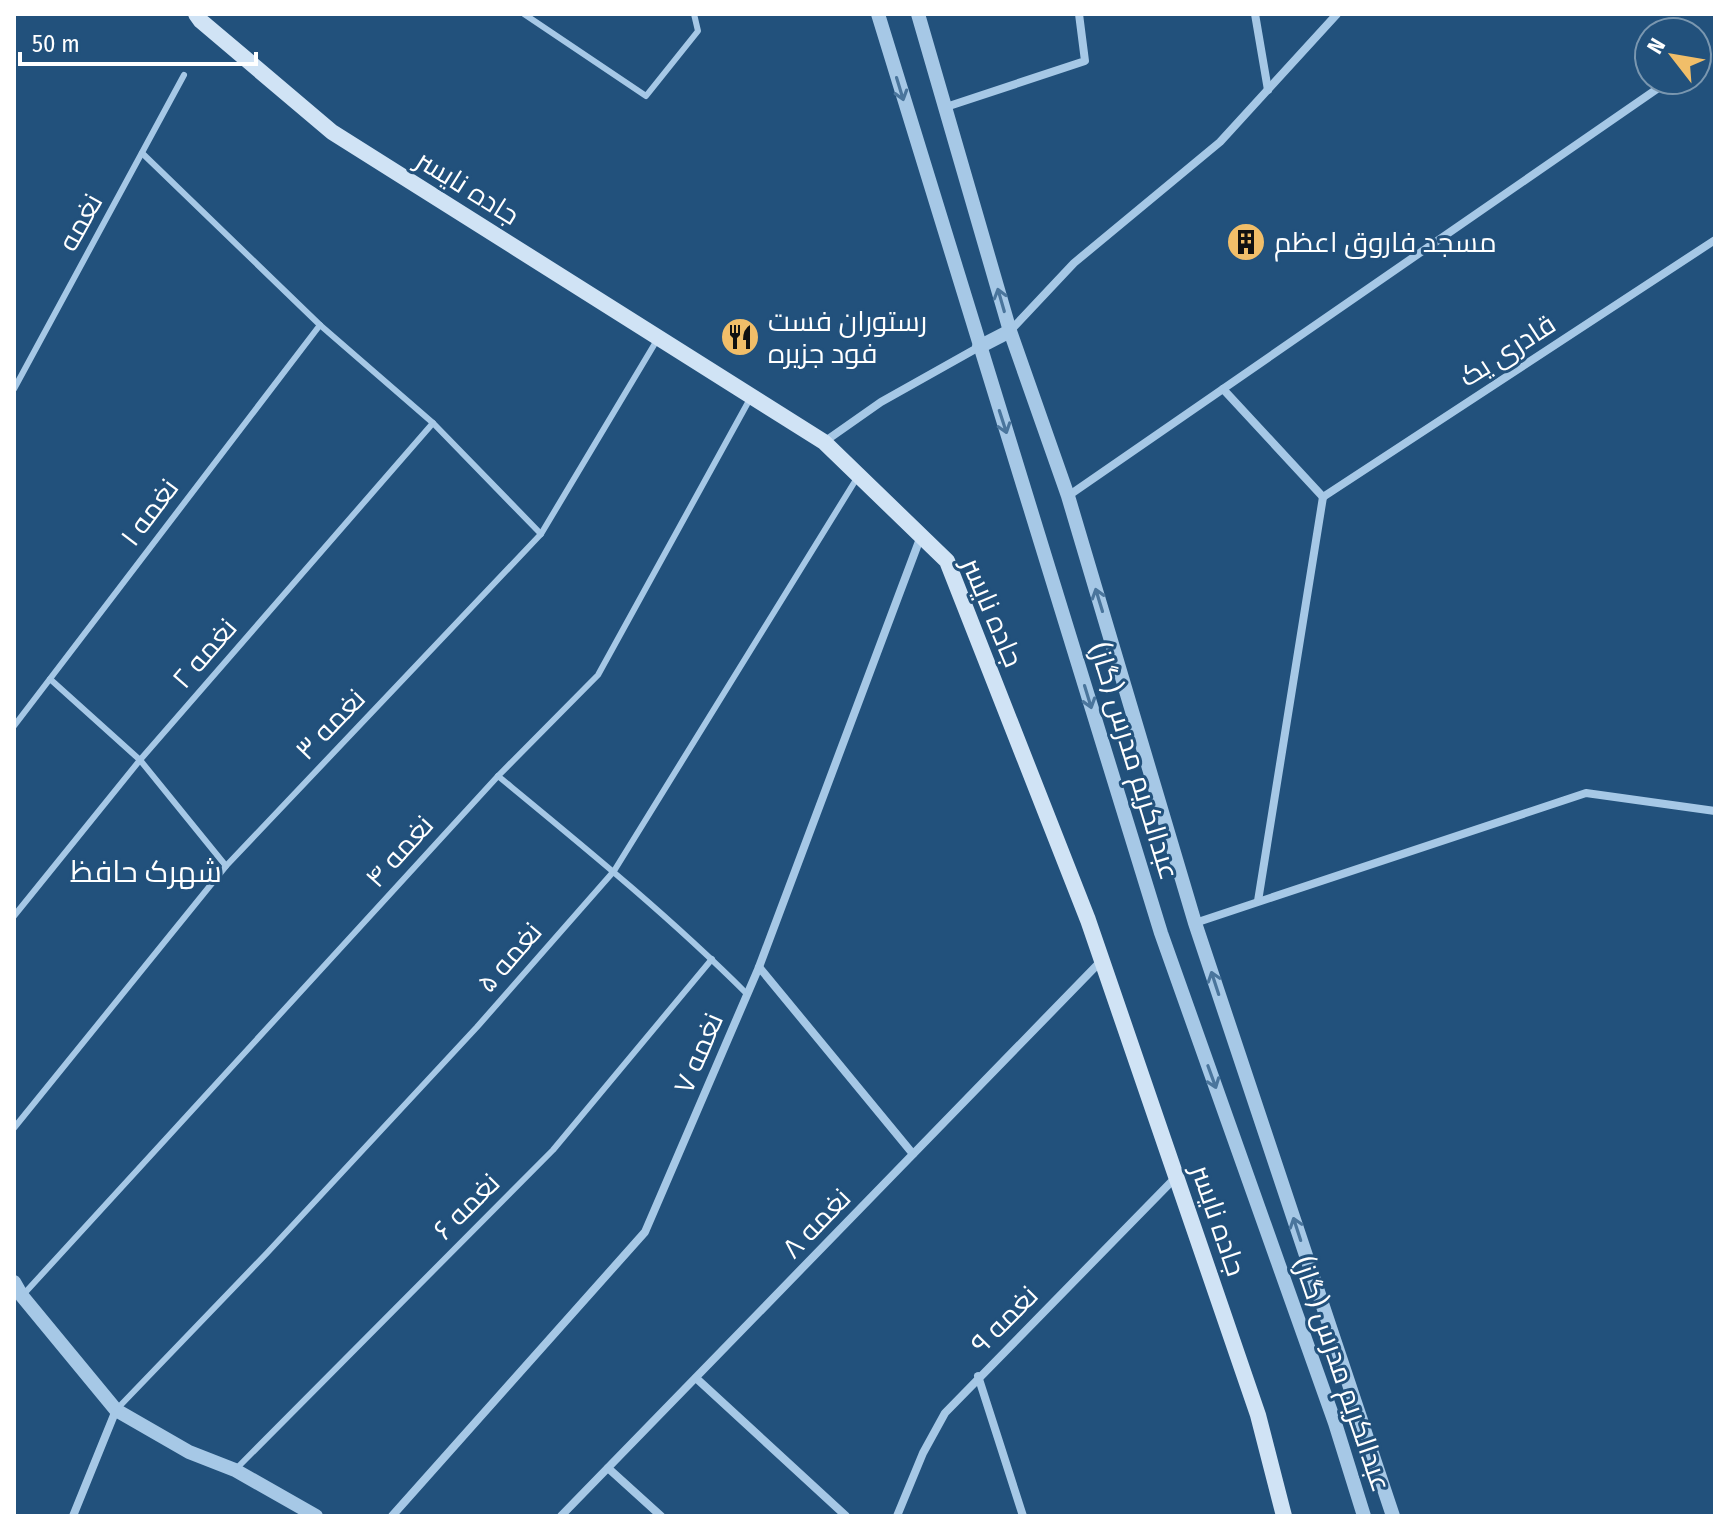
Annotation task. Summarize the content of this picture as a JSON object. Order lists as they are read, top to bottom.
{
  "streets": {
    "main road": ["جاده نایسر"],
    "street": [
      "قادری یک",
      "عبدالکریم مدرس (گاز)",
      "نغمه ۷",
      "نغمه ۸",
      "نغمه ۹"
    ],
    "lane": [
      "نغمه",
      "نغمه ۱",
      "نغمه ۲",
      "نغمه ۳",
      "نغمه ۴",
      "نغمه ۵",
      "نغمه ۶"
    ]
  },
  "crossings": [
    ["جاده نایسر", "نغمه ۳"],
    ["جاده نایسر", "نغمه ۴"],
    ["جاده نایسر", "نغمه ۵"],
    ["جاده نایسر", "نغمه ۷"],
    ["جاده نایسر", "نغمه ۸"],
    ["جاده نایسر", "نغمه ۹"]
  ],
  "districts": ["شهرک حافظ"],
  "places": {
    "building": ["مسجد فاروق اعظم"],
    "restaurant": ["رستوران فست فود جزیره"]
  },
  "scale_bar": "50 m",
  "north": "top left"
}
